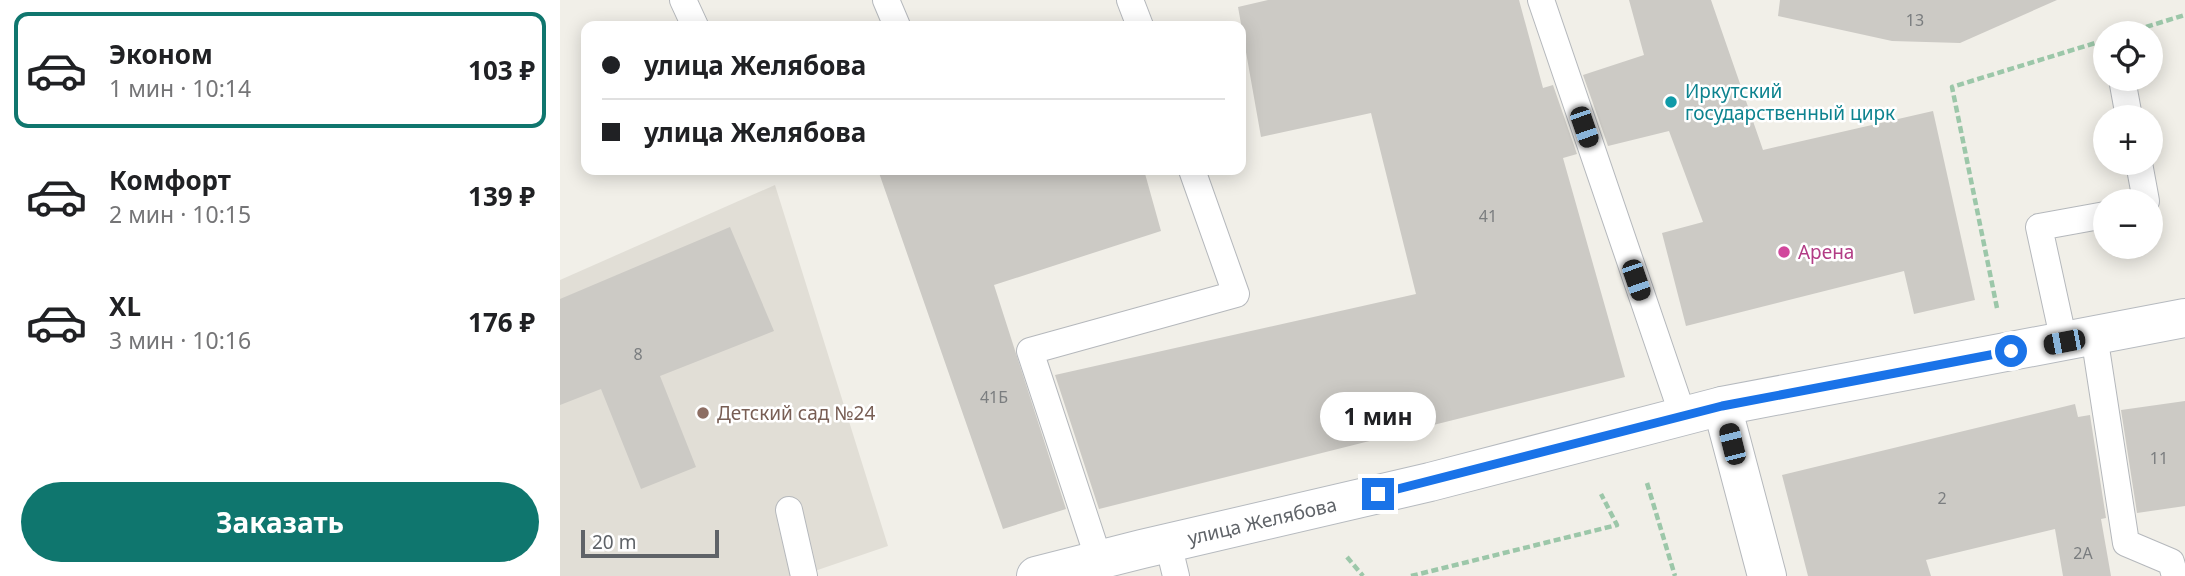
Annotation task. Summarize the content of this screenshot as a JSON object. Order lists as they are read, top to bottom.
{
  "streets": {
    "street": ["улица Желябова"]
  },
  "places": ["Иркутский государственный цирк", "Арена", "Детский сад №24"],
  "house_numbers": [
    "13",
    "41",
    "8",
    "41Б",
    "11",
    "2",
    "2А"
  ],
  "scale_bar": "20 m",
  "page": {
    "list": [
      {
        "name": "Эконом",
        "note": "1 мин · 10:14",
        "value": "103 ₽"
      },
      {
        "name": "Комфорт",
        "note": "2 мин · 10:15",
        "value": "139 ₽"
      },
      {
        "name": "XL",
        "note": "3 мин · 10:16",
        "value": "176 ₽"
      }
    ],
    "map_buttons": ["+", "−"],
    "banner": ["улица Желябова", "улица Желябова"],
    "bubble": "1 мин",
    "buttons": "Заказать",
    "scale": "20 m"
  }
}
